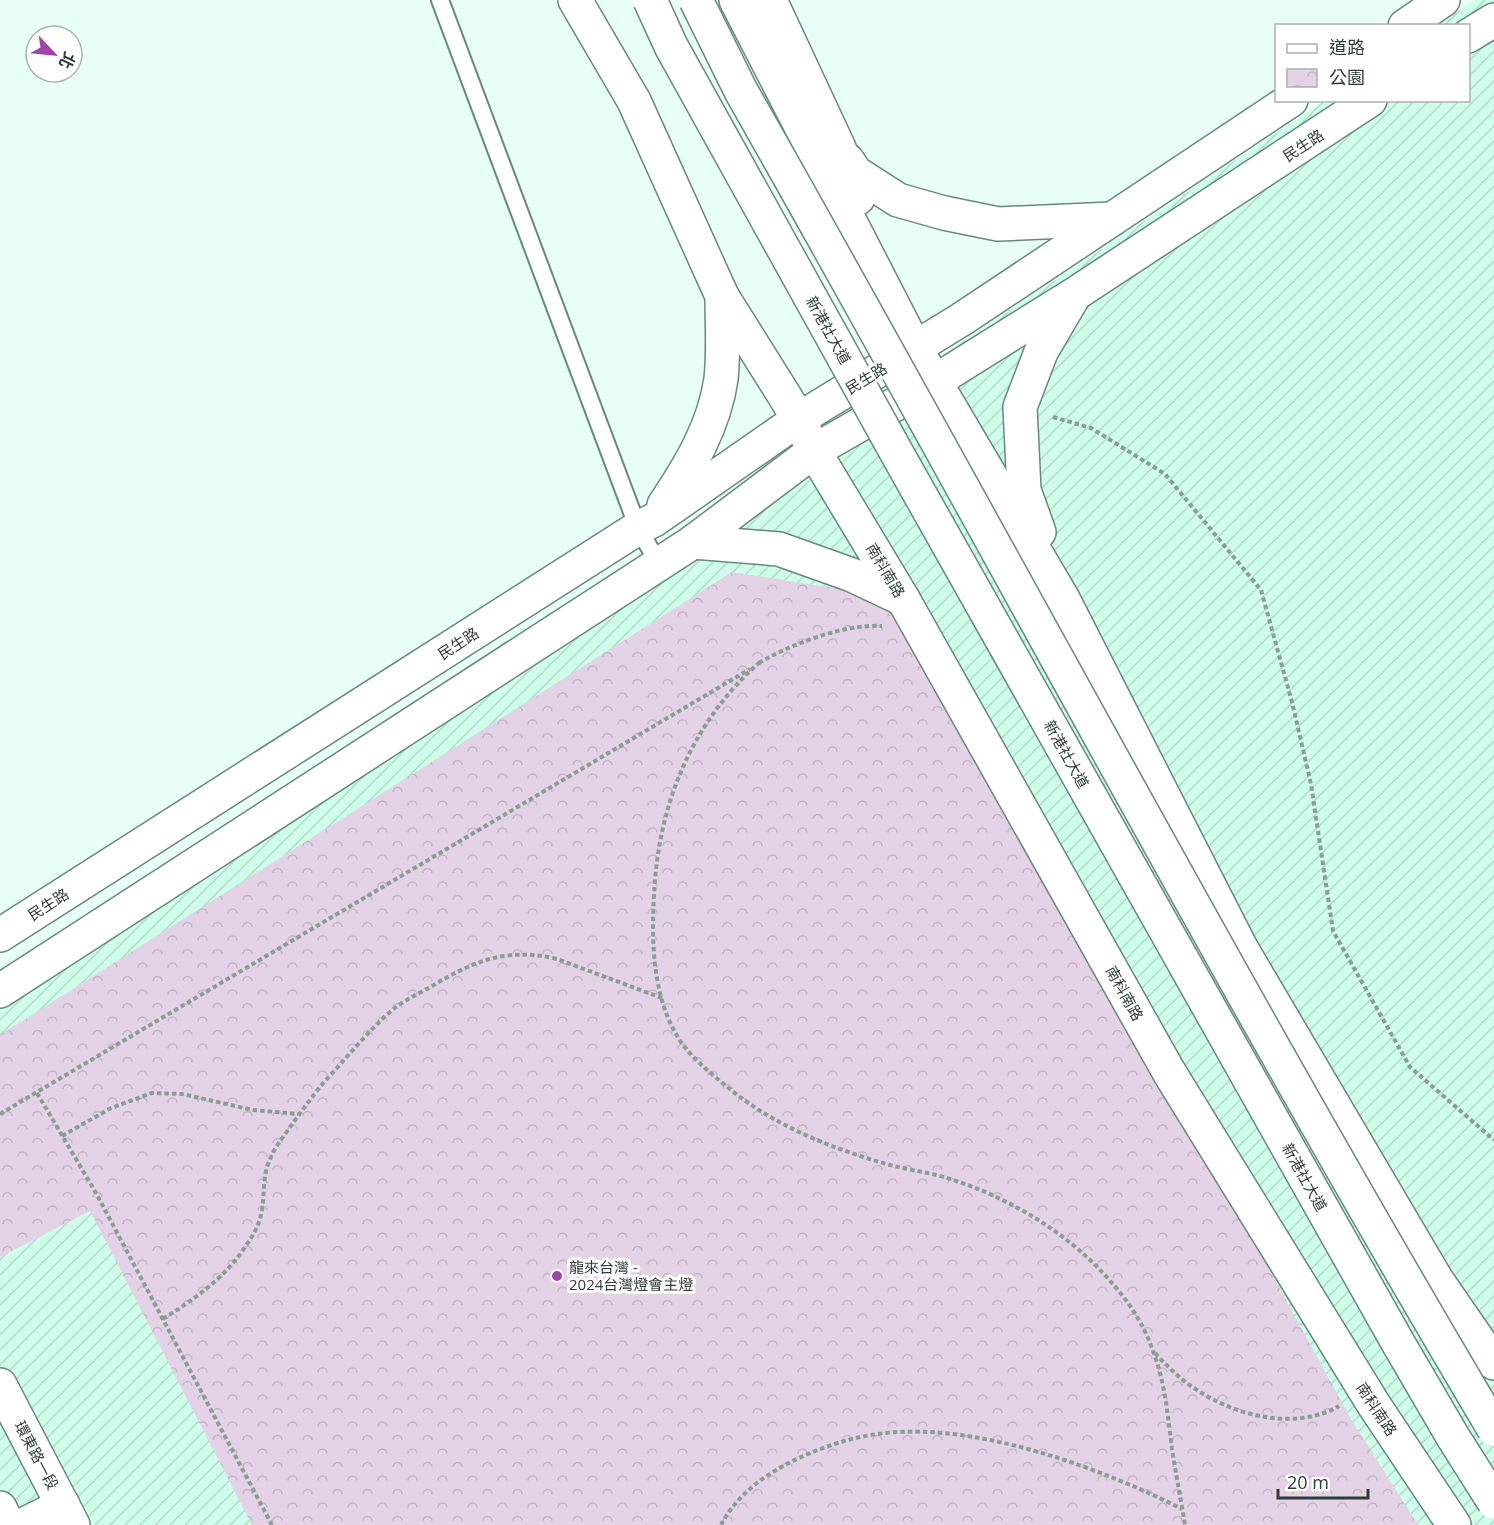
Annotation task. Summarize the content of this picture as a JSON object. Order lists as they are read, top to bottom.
{
  "streets": {
    "street": [
      "民生路",
      "新港社大道",
      "南科南路",
      "環東路一段"
    ]
  },
  "crossings": [
    ["民生路", "南科南路"]
  ],
  "places": ["龍來台灣 - 2024台灣燈會主燈"],
  "legend": ["道路", "公園"],
  "scale_bar": "20 m",
  "north": "bottom right"
}
